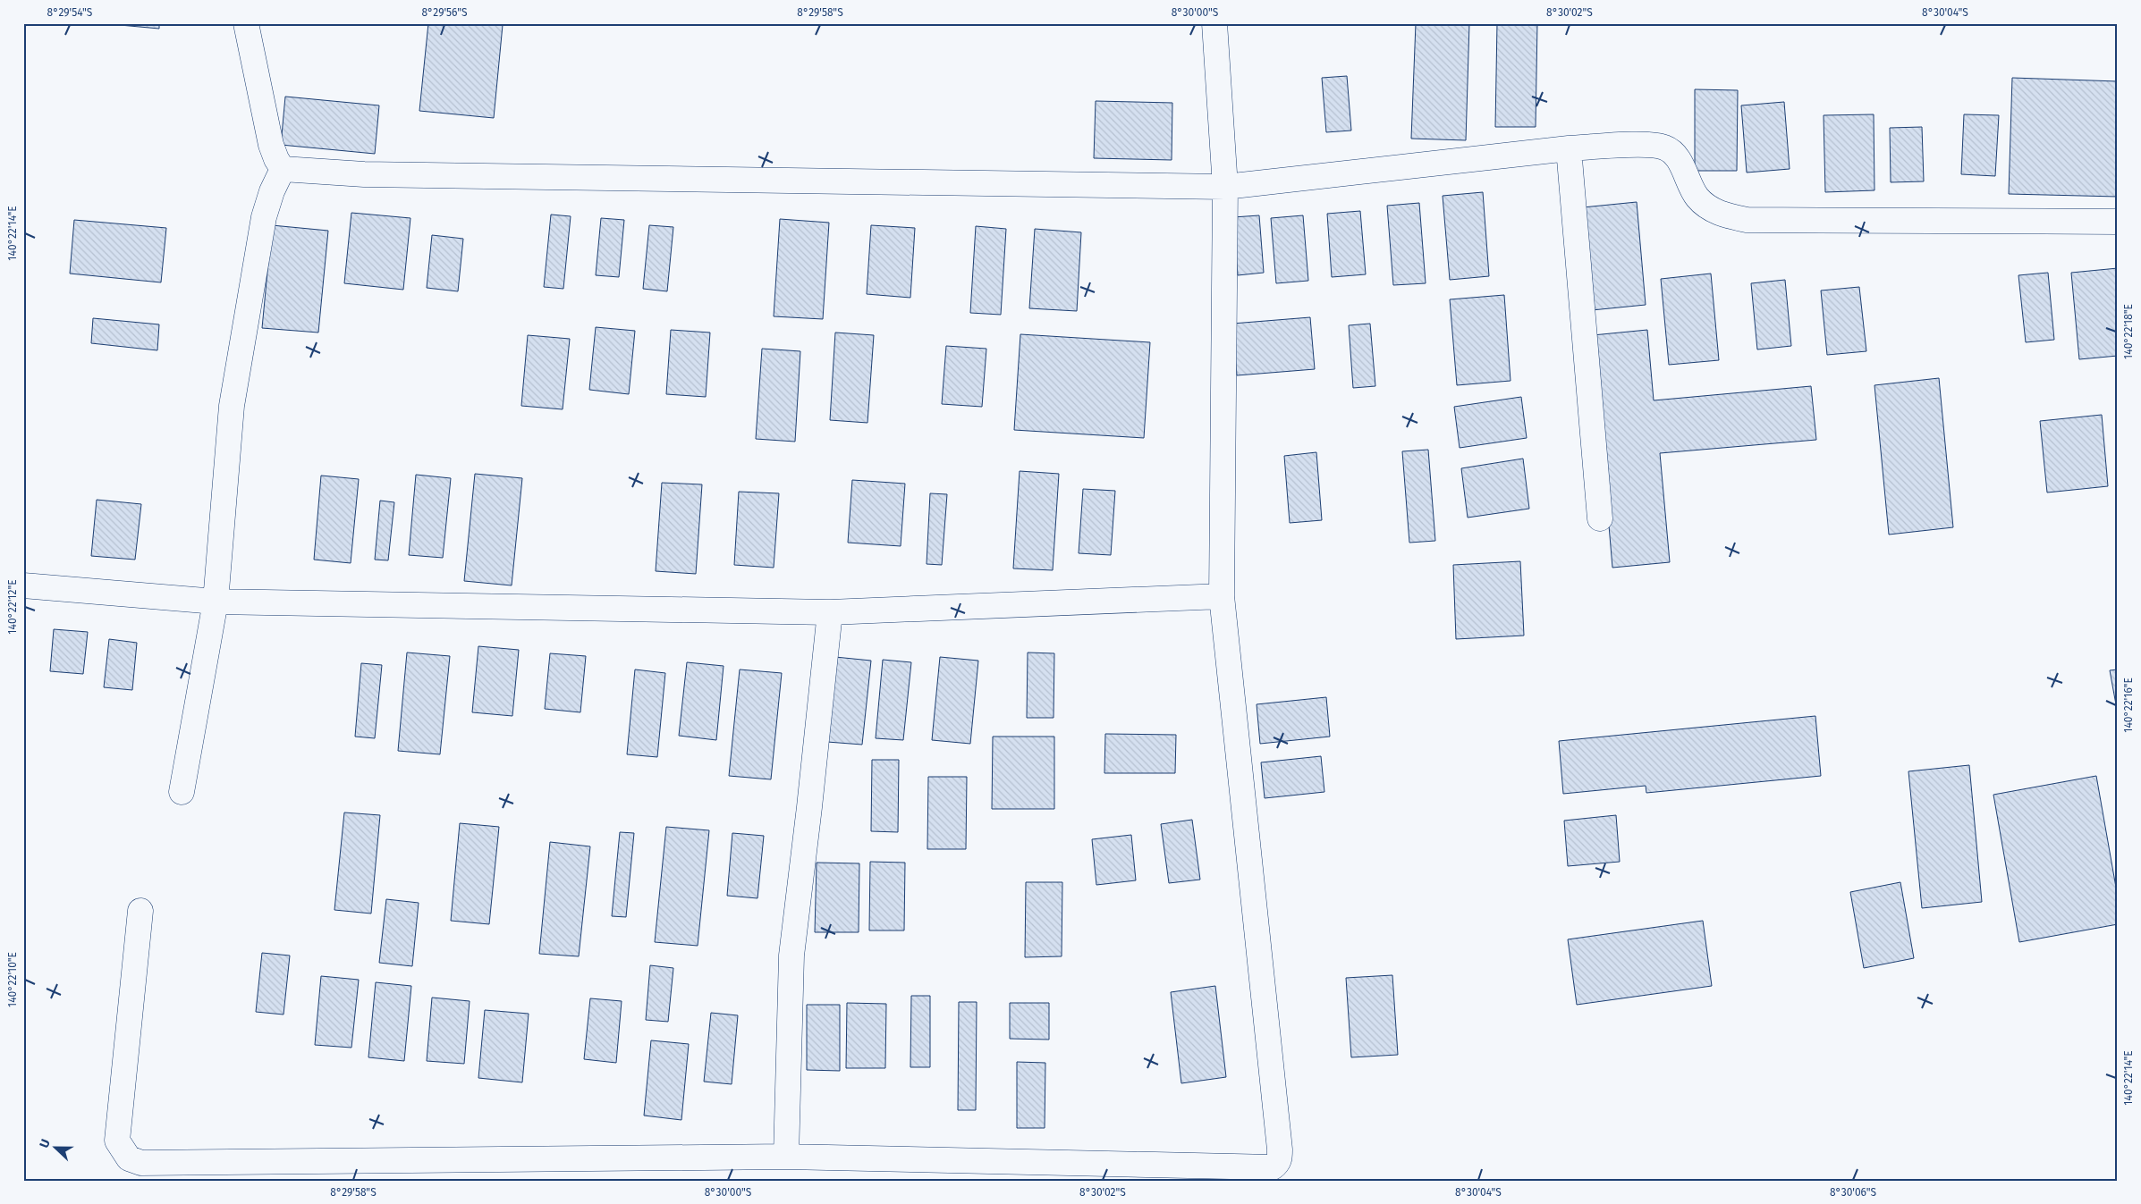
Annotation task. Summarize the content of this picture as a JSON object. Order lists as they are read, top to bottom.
{
  "north": "left",
  "coordinates": [
    "8°29'54\"S",
    "8°29'56\"S",
    "8°29'58\"S",
    "8°30'00\"S",
    "8°30'02\"S",
    "8°30'04\"S",
    "140°22'14\"E",
    "140°22'18\"E",
    "140°22'12\"E",
    "140°22'16\"E",
    "140°22'10\"E",
    "8°30'06\"S"
  ]
}
